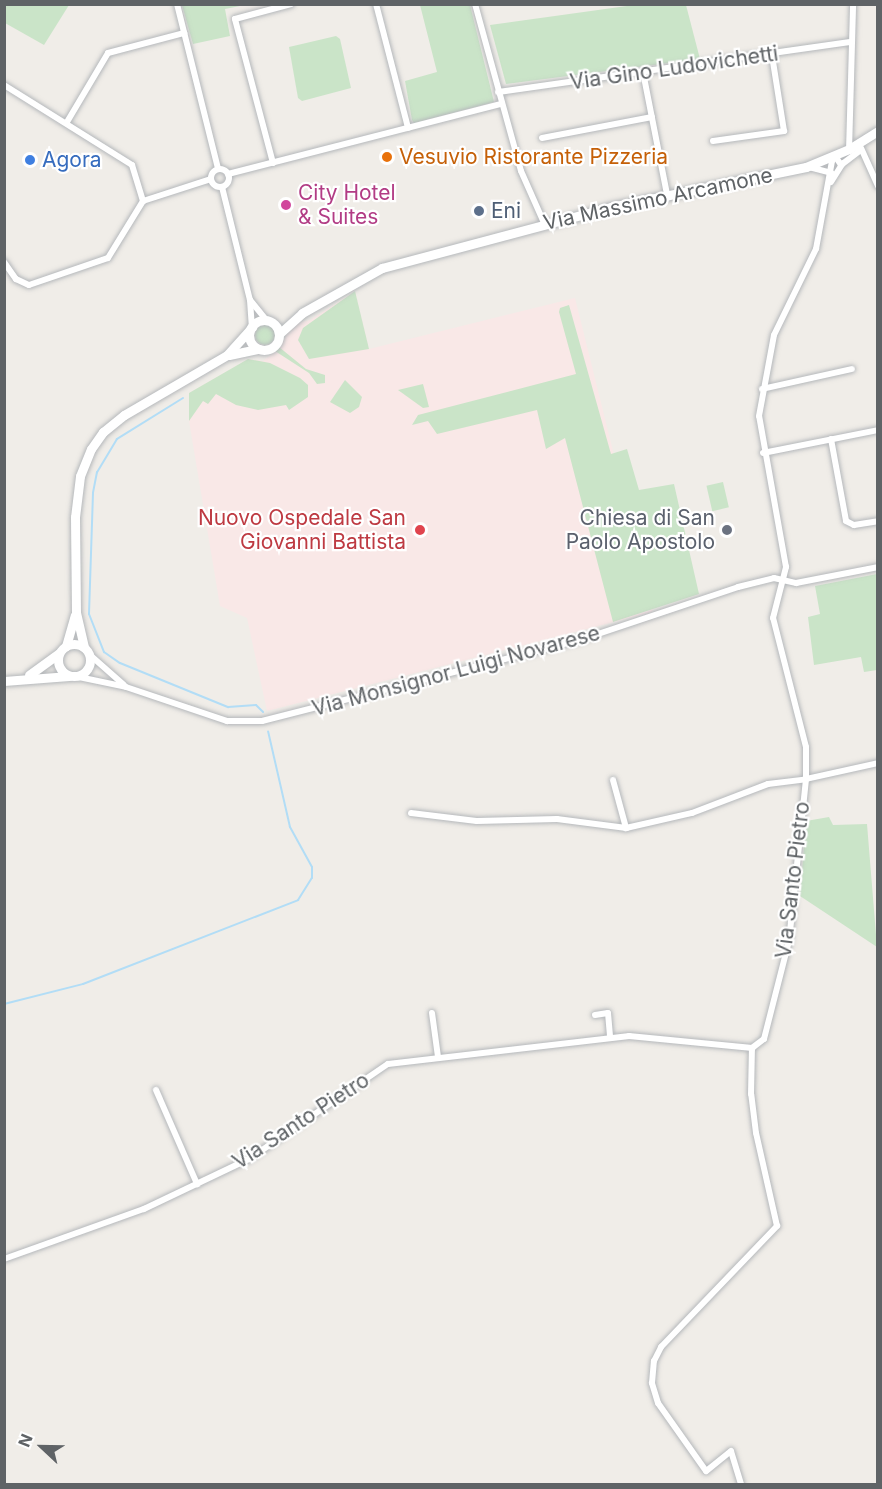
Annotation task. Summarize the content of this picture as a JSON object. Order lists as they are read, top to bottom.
{
  "streets": {
    "main road": ["Via Massimo Arcamone"],
    "street": ["Via Gino Ludovichetti", "Via Monsignor Luigi Novarese", "Via Santo Pietro"]
  },
  "crossings": [
    ["Via Massimo Arcamone", "Via Monsignor Luigi Novarese"]
  ],
  "places": [
    "Vesuvio Ristorante Pizzeria",
    "Agora",
    "City Hotel & Suites",
    "Eni",
    "Nuovo Ospedale San Giovanni Battista",
    "Chiesa di San Paolo Apostolo"
  ],
  "north": "left"
}
